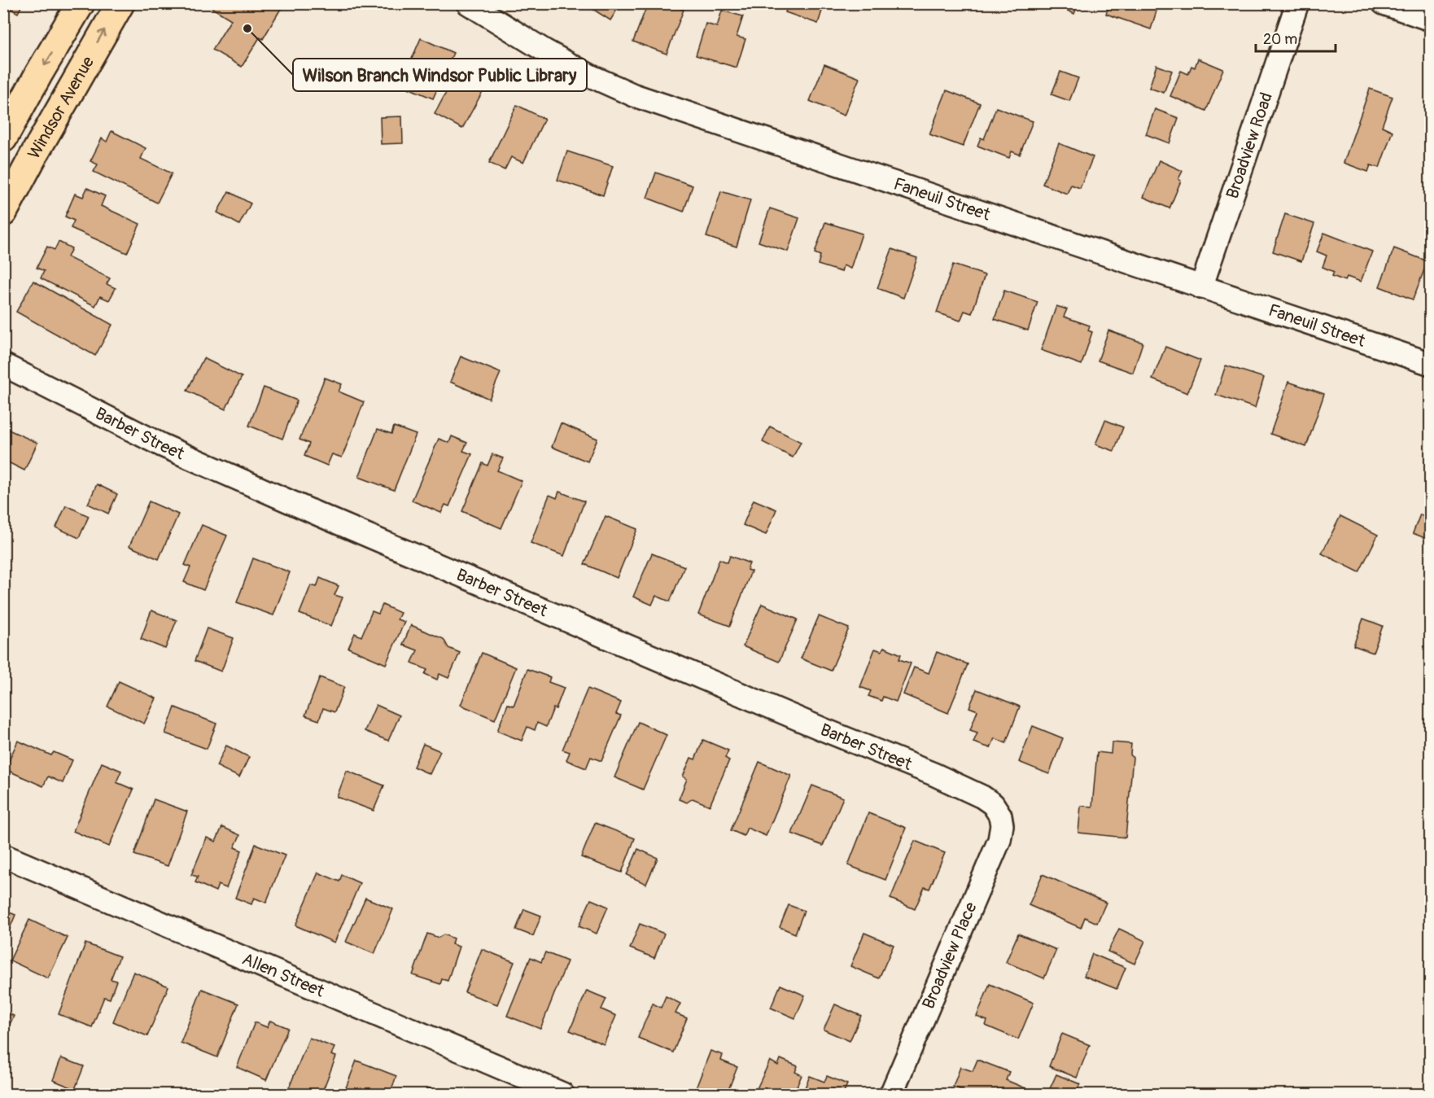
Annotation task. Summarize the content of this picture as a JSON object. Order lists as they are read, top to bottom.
{
  "streets": {
    "main road": ["Windsor Avenue"],
    "street": [
      "Broadview Road",
      "Faneuil Street",
      "Barber Street",
      "Broadview Place",
      "Allen Street"
    ]
  },
  "crossings": [
    ["Broadview Road", "Faneuil Street"],
    ["Barber Street", "Broadview Place"]
  ],
  "places": ["Wilson Branch Windsor Public Library"],
  "scale_bar": "20 m"
}
